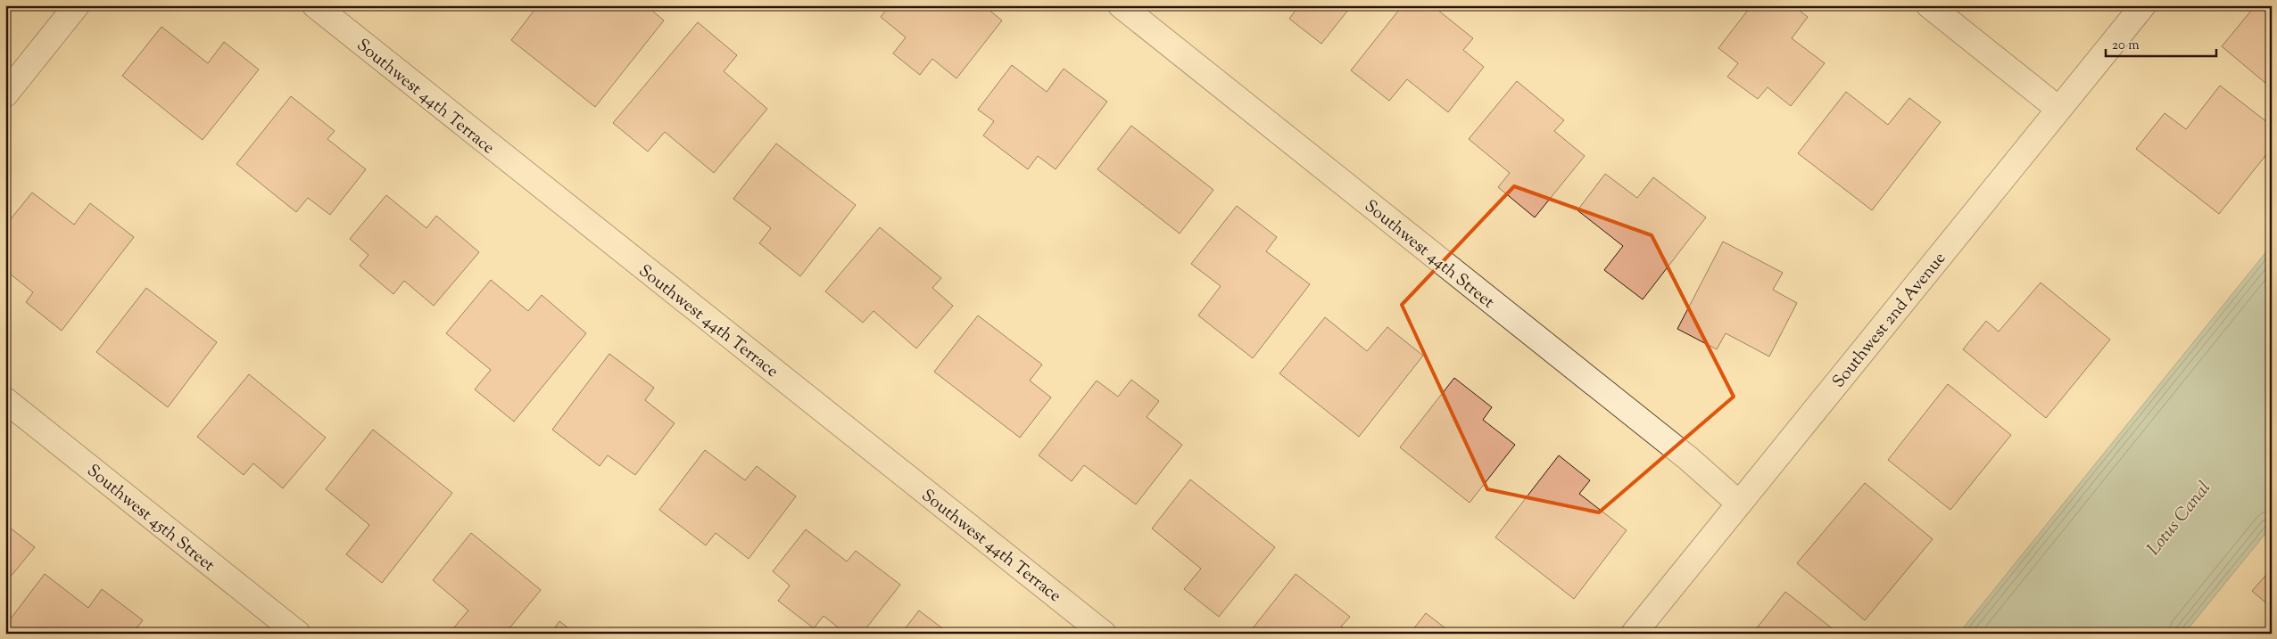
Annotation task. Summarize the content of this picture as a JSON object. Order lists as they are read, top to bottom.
{
  "streets": {
    "street": [
      "Southwest 44th Terrace",
      "Southwest 44th Street",
      "Southwest 2nd Avenue",
      "Southwest 45th Street"
    ]
  },
  "crossings": [
    ["Southwest 44th Street", "Southwest 2nd Avenue"]
  ],
  "water": ["Lotus Canal"],
  "scale_bar": "20 m"
}
